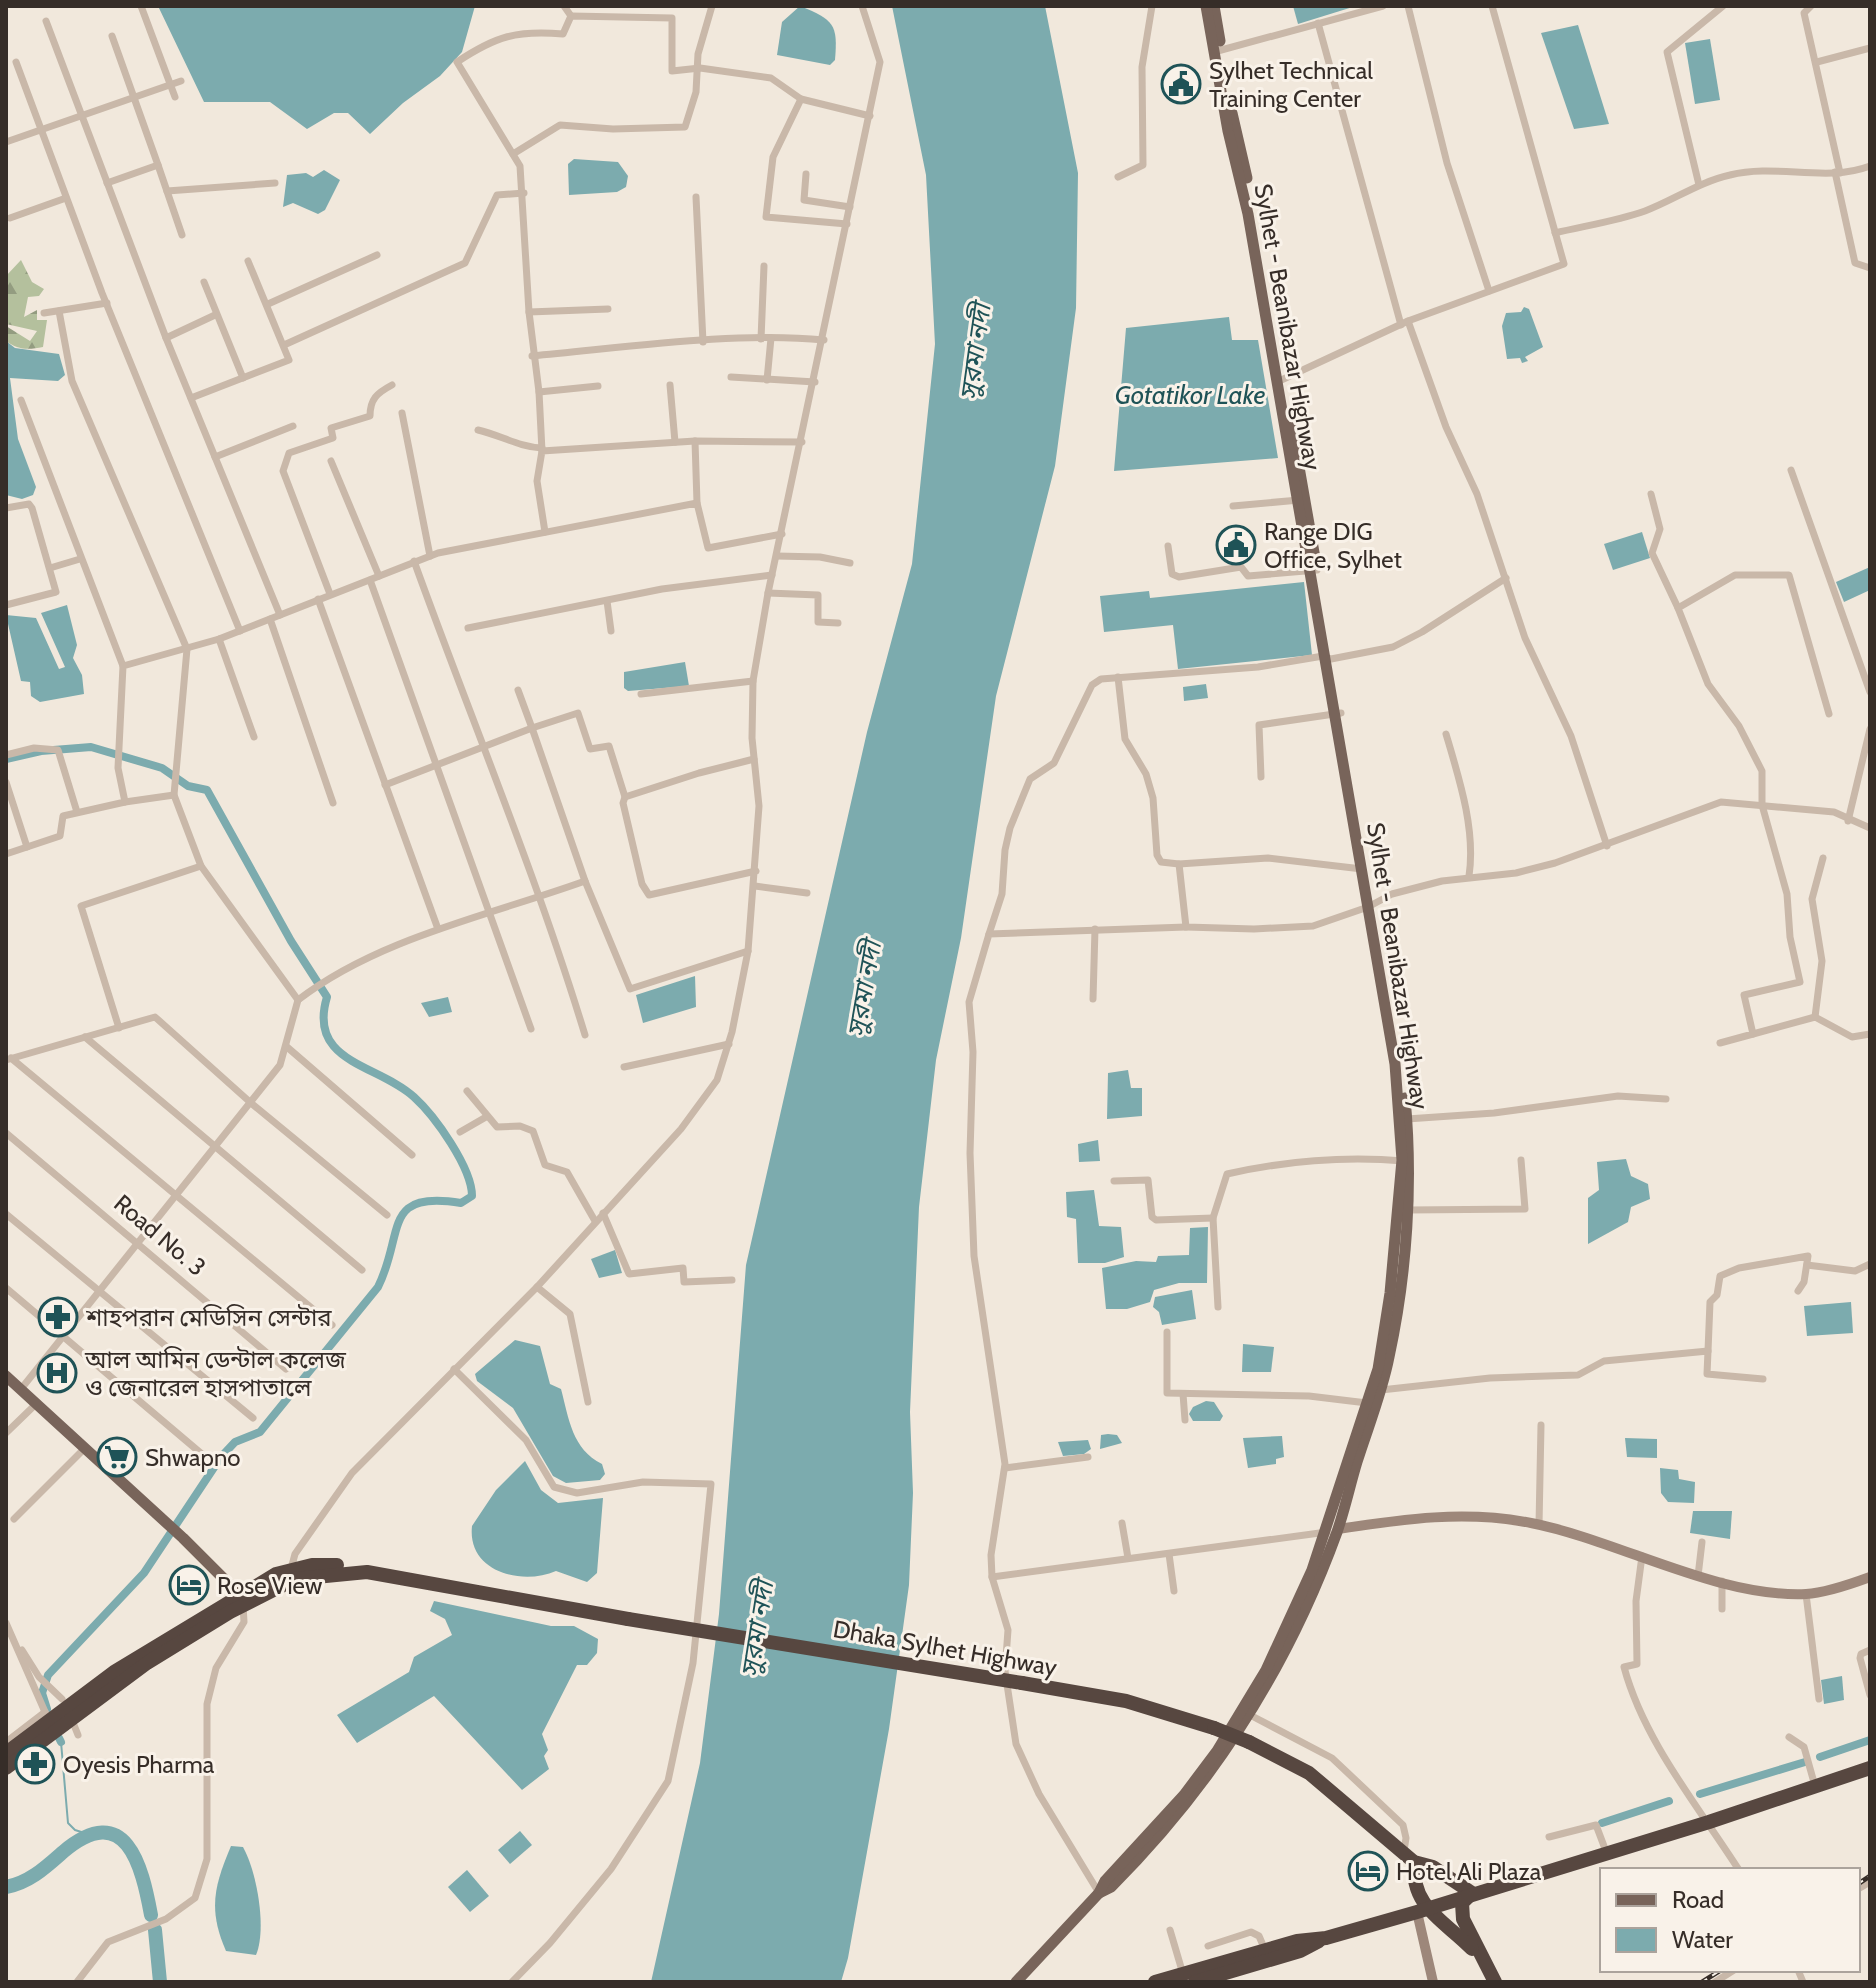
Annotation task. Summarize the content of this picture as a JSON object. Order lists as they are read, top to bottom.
{
  "streets": {
    "highway": ["Dhaka Sylhet Highway"],
    "main road": ["Sylhet - Beanibazar Highway"],
    "street": ["Road No. 3"]
  },
  "water": ["সুরমা নদী", "Gotatikor Lake"],
  "places": {
    "public building": ["Sylhet Technical Training Center", "Range DIG Office, Sylhet"],
    "pharmacy": ["শাহপরান মেডিসিন সেন্টার", "Oyesis Pharma"],
    "hospital": ["আল আমিন ডেন্টাল কলেজ ও জেনারেল হাসপাতালে"],
    "supermarket": ["Shwapno"],
    "hotel": ["Rose View", "Hotel Ali Plaza"]
  },
  "legend": ["Road", "Water"]
}
